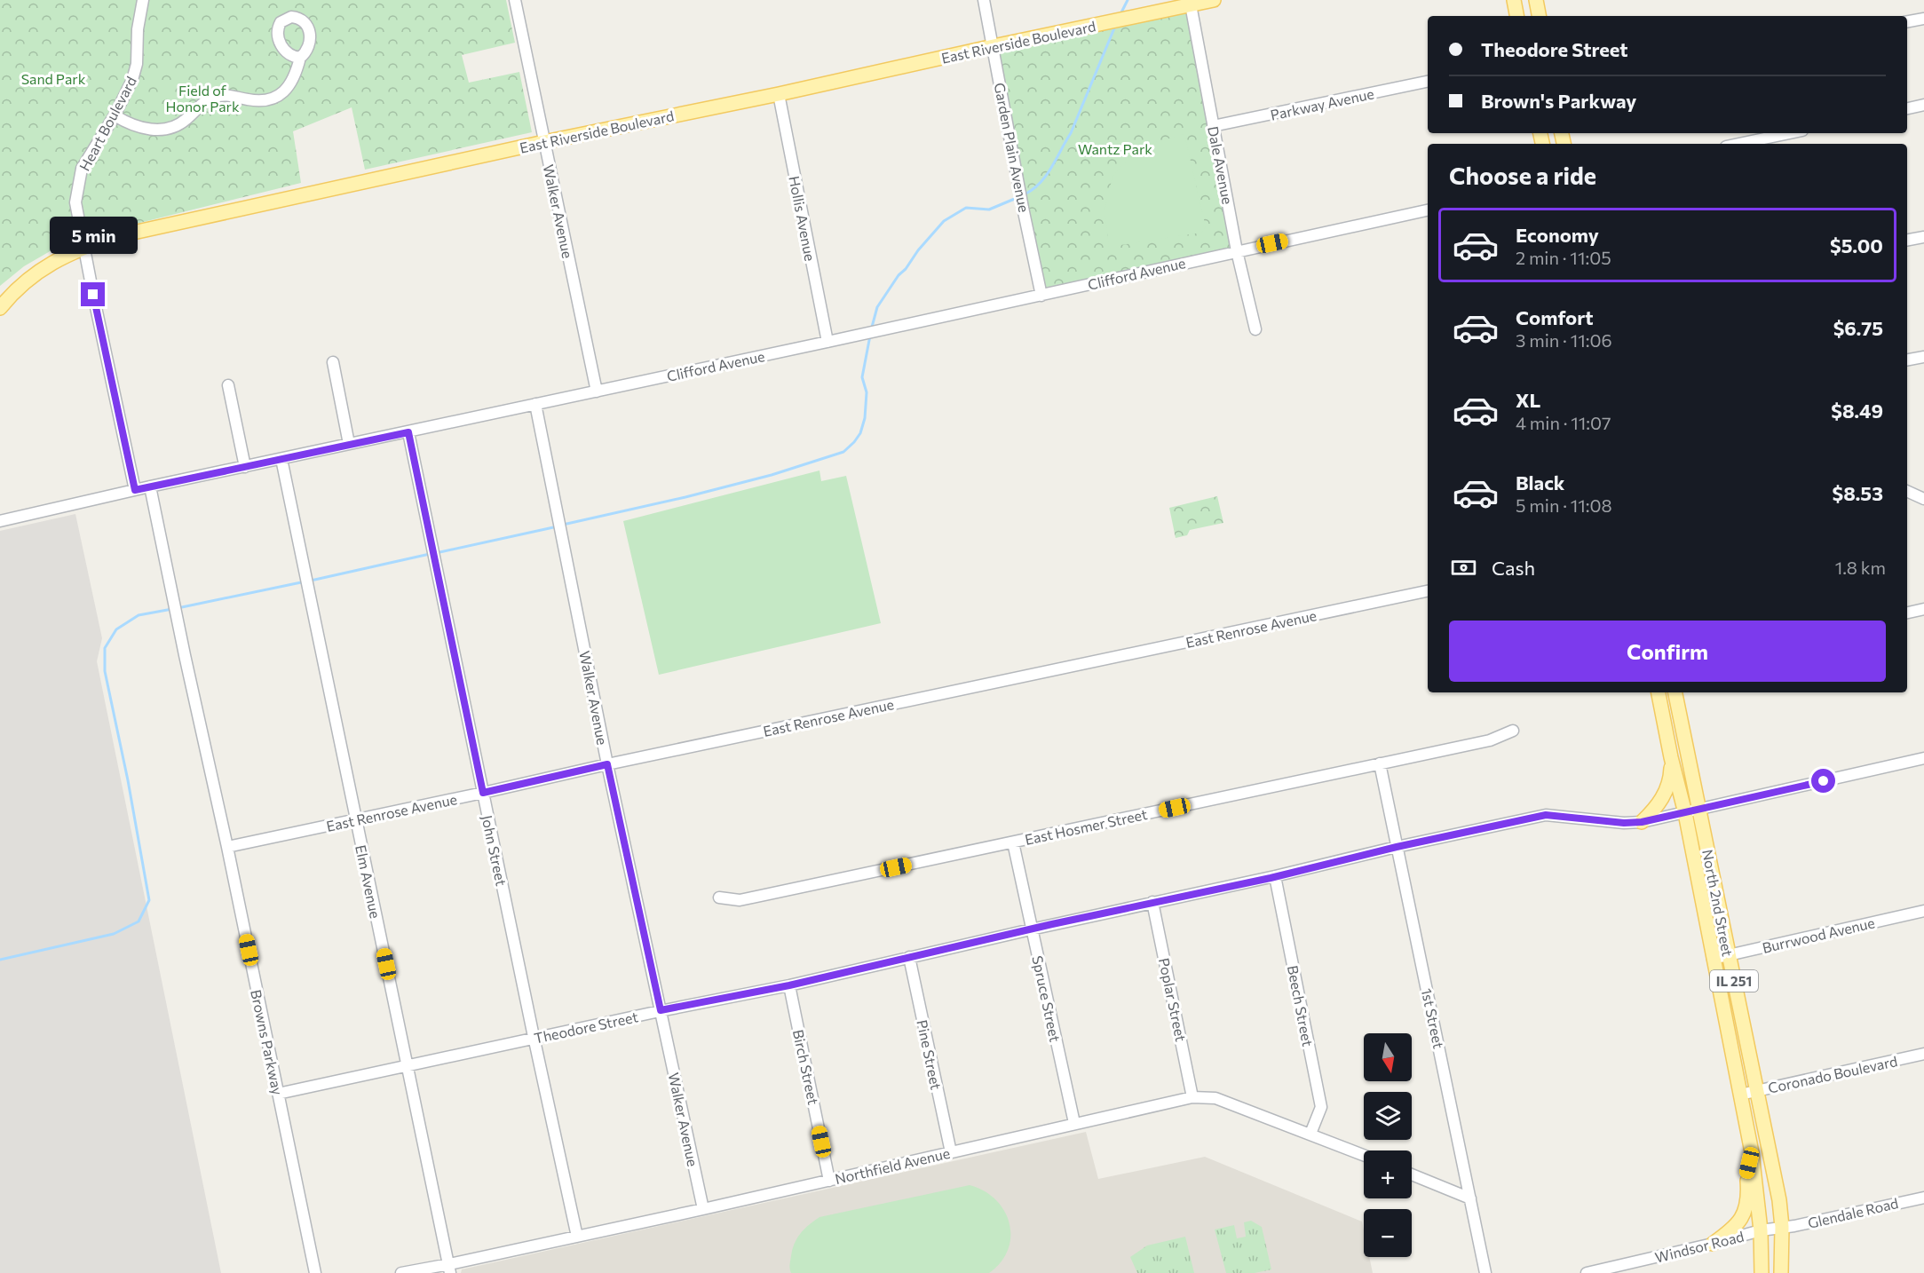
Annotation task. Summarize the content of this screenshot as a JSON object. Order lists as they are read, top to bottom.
{
  "streets": {
    "main road": ["East Riverside Boulevard", "North 2nd Street", "IL 251"],
    "street": [
      "Parkway Avenue",
      "Heart Boulevard",
      "Garden Plain Avenue",
      "Dale Avenue",
      "Walker Avenue",
      "Hollis Avenue",
      "Clifford Avenue",
      "East Renrose Avenue",
      "East Hosmer Street",
      "John Street",
      "Elm Avenue",
      "Burrwood Avenue",
      "Spruce Street",
      "Poplar Street",
      "Beech Street",
      "1st Street",
      "Theodore Street",
      "Browns Parkway",
      "Pine Street",
      "Birch Street",
      "Coronado Boulevard",
      "Northfield Avenue",
      "Glendale Road",
      "Windsor Road"
    ]
  },
  "crossings": [
    ["East Riverside Boulevard", "Heart Boulevard"],
    ["East Riverside Boulevard", "Garden Plain Avenue"],
    ["East Riverside Boulevard", "Dale Avenue"],
    ["East Riverside Boulevard", "Walker Avenue"],
    ["East Riverside Boulevard", "Hollis Avenue"],
    ["Parkway Avenue", "Dale Avenue"],
    ["Heart Boulevard", "Clifford Avenue"],
    ["Garden Plain Avenue", "Clifford Avenue"],
    ["Dale Avenue", "Clifford Avenue"],
    ["Walker Avenue", "Clifford Avenue"],
    ["Walker Avenue", "East Renrose Avenue"],
    ["Walker Avenue", "Theodore Street"],
    ["Walker Avenue", "Northfield Avenue"],
    ["Hollis Avenue", "Clifford Avenue"],
    ["Clifford Avenue", "John Street"],
    ["Clifford Avenue", "Elm Avenue"],
    ["Clifford Avenue", "Browns Parkway"],
    ["East Renrose Avenue", "John Street"],
    ["East Renrose Avenue", "Elm Avenue"],
    ["East Renrose Avenue", "Browns Parkway"],
    ["East Hosmer Street", "Spruce Street"],
    ["East Hosmer Street", "1st Street"],
    ["John Street", "Theodore Street"],
    ["John Street", "Northfield Avenue"],
    ["Elm Avenue", "Theodore Street"],
    ["Elm Avenue", "Northfield Avenue"],
    ["North 2nd Street", "Burrwood Avenue"],
    ["North 2nd Street", "Theodore Street"],
    ["North 2nd Street", "Coronado Boulevard"],
    ["North 2nd Street", "Glendale Road"],
    ["North 2nd Street", "Windsor Road"],
    ["Spruce Street", "Theodore Street"],
    ["Spruce Street", "Northfield Avenue"],
    ["Poplar Street", "Theodore Street"],
    ["Poplar Street", "Northfield Avenue"],
    ["Beech Street", "Theodore Street"],
    ["Beech Street", "Northfield Avenue"],
    ["1st Street", "Theodore Street"],
    ["Theodore Street", "Browns Parkway"],
    ["Theodore Street", "Pine Street"],
    ["Theodore Street", "Birch Street"],
    ["Pine Street", "Northfield Avenue"],
    ["Birch Street", "Northfield Avenue"],
    ["Glendale Road", "Windsor Road"]
  ],
  "parks": ["Sand Park", "Field of Honor Park", "Wantz Park"],
  "north": "bottom",
  "page": {
    "banner": ["Theodore Street", "Brown's Parkway"],
    "heading": "Choose a ride",
    "list": [
      {
        "name": "Economy",
        "note": "2 min · 11:05",
        "value": "$5.00"
      },
      {
        "name": "Comfort",
        "note": "3 min · 11:06",
        "value": "$6.75"
      },
      {
        "name": "XL",
        "note": "4 min · 11:07",
        "value": "$8.49"
      },
      {
        "name": "Black",
        "note": "5 min · 11:08",
        "value": "$8.53"
      }
    ],
    "bubble": "5 min",
    "pay": ["Cash", "1.8 km"],
    "buttons": "Confirm",
    "map_buttons": ["+", "−"]
  }
}
